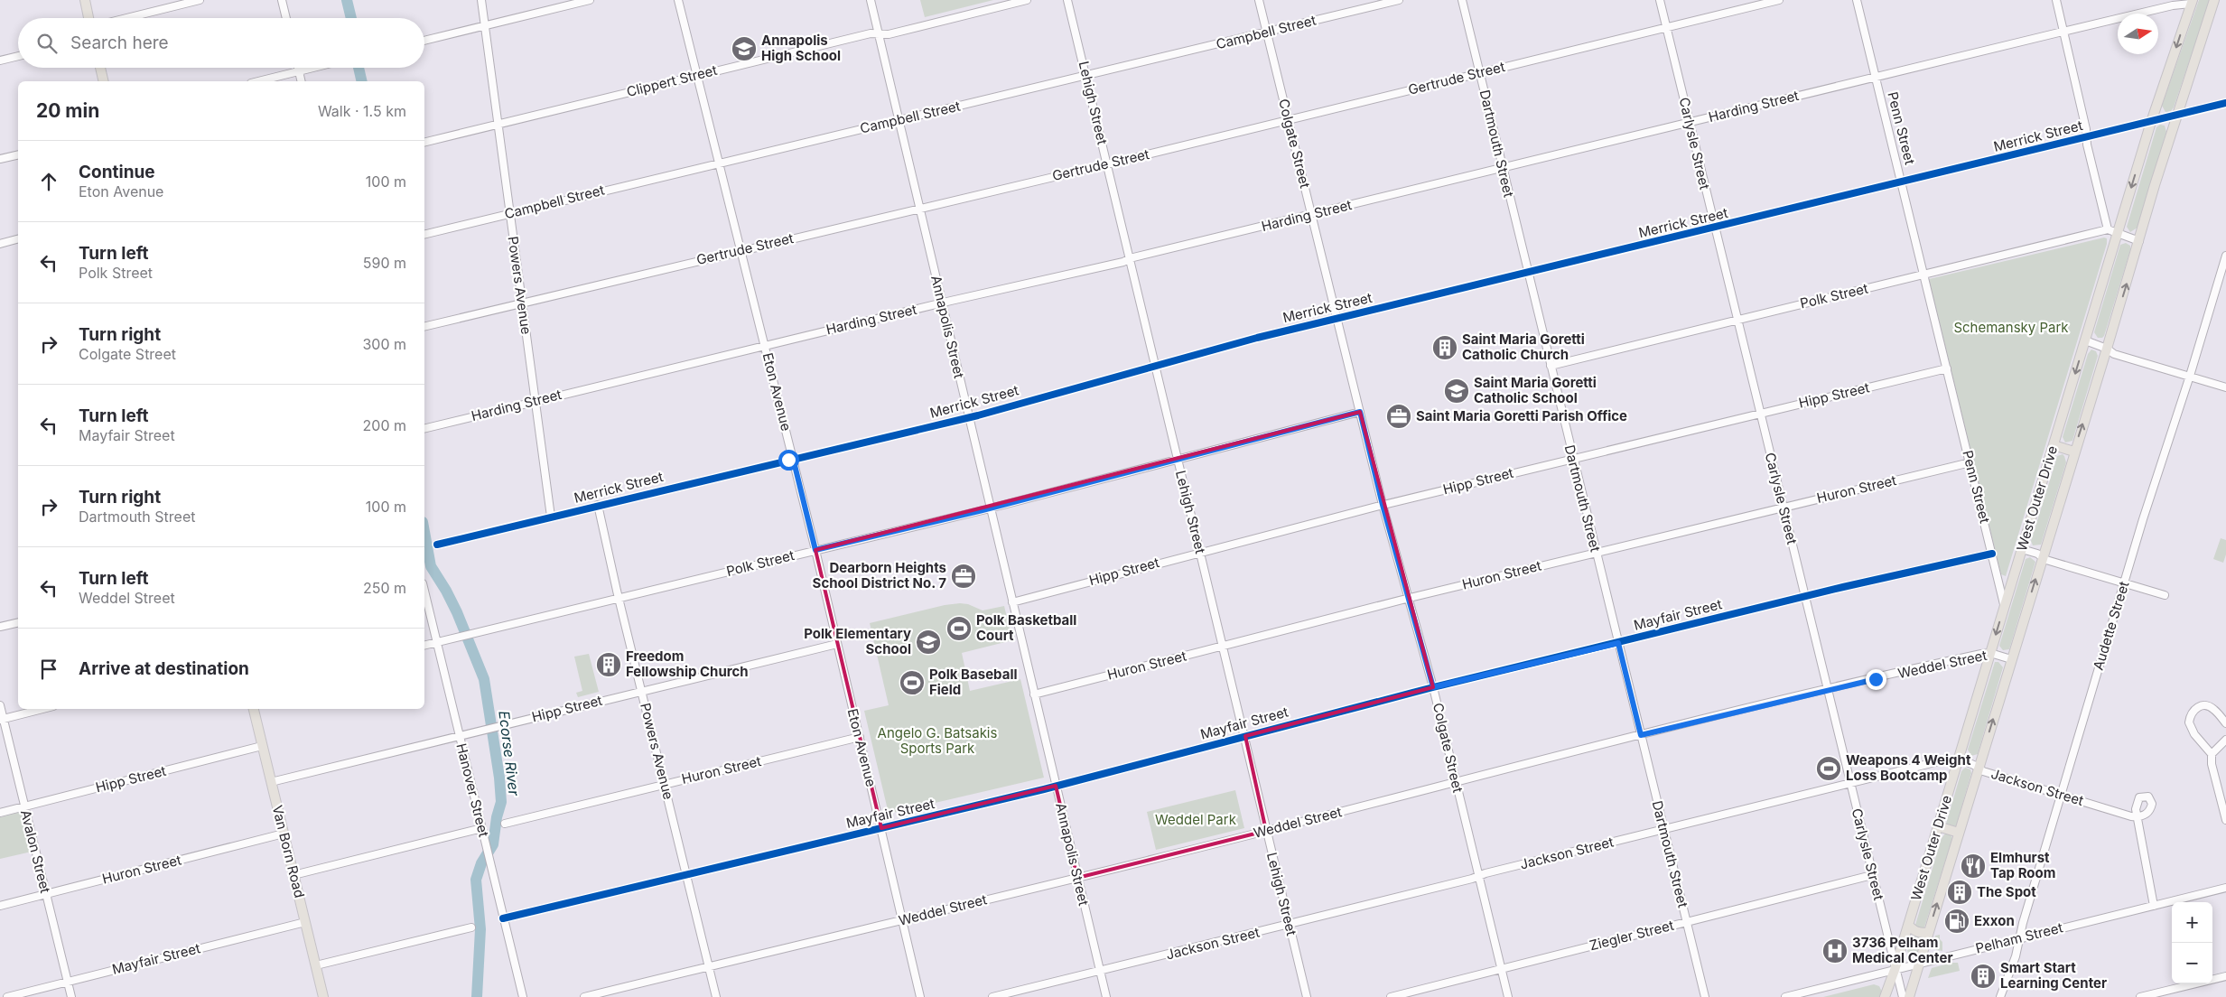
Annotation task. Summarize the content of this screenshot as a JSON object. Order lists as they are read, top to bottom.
{
  "streets": {
    "main road": ["West Outer Drive", "Van Born Road"],
    "street": [
      "Campbell Street",
      "Gertrude Street",
      "Clippert Street",
      "Lehigh Street",
      "Harding Street",
      "Penn Street",
      "Merrick Street",
      "Colgate Street",
      "Dartmouth Street",
      "Carlysle Street",
      "Powers Avenue",
      "Polk Street",
      "Annapolis Street",
      "Eton Avenue",
      "Hipp Street",
      "Huron Street",
      "Mayfair Street",
      "Audette Street",
      "Weddel Street",
      "Jackson Street",
      "Hanover Street",
      "Avalon Street",
      "Ziegler Street",
      "Pelham Street"
    ]
  },
  "crossings": [
    ["Campbell Street", "Lehigh Street"],
    ["Campbell Street", "Colgate Street"],
    ["Campbell Street", "Powers Avenue"],
    ["Campbell Street", "Annapolis Street"],
    ["Campbell Street", "Eton Avenue"],
    ["Gertrude Street", "Lehigh Street"],
    ["Gertrude Street", "Colgate Street"],
    ["Gertrude Street", "Dartmouth Street"],
    ["Gertrude Street", "Carlysle Street"],
    ["Gertrude Street", "Powers Avenue"],
    ["Gertrude Street", "Annapolis Street"],
    ["Gertrude Street", "Eton Avenue"],
    ["Clippert Street", "Powers Avenue"],
    ["Clippert Street", "Annapolis Street"],
    ["Clippert Street", "Eton Avenue"],
    ["Lehigh Street", "Harding Street"],
    ["Lehigh Street", "Merrick Street"],
    ["Lehigh Street", "Polk Street"],
    ["Lehigh Street", "Hipp Street"],
    ["Lehigh Street", "Huron Street"],
    ["Lehigh Street", "Mayfair Street"],
    ["Lehigh Street", "Weddel Street"],
    ["Lehigh Street", "Jackson Street"],
    ["Harding Street", "Penn Street"],
    ["Harding Street", "Colgate Street"],
    ["Harding Street", "Dartmouth Street"],
    ["Harding Street", "Carlysle Street"],
    ["Harding Street", "Powers Avenue"],
    ["Harding Street", "Annapolis Street"],
    ["Harding Street", "Eton Avenue"],
    ["Harding Street", "West Outer Drive"],
    ["Penn Street", "Merrick Street"],
    ["Penn Street", "Polk Street"],
    ["Penn Street", "Hipp Street"],
    ["Penn Street", "Huron Street"],
    ["Penn Street", "West Outer Drive"],
    ["Penn Street", "Mayfair Street"],
    ["Merrick Street", "Colgate Street"],
    ["Merrick Street", "Dartmouth Street"],
    ["Merrick Street", "Carlysle Street"],
    ["Merrick Street", "Powers Avenue"],
    ["Merrick Street", "Annapolis Street"],
    ["Merrick Street", "Eton Avenue"],
    ["Merrick Street", "West Outer Drive"],
    ["Colgate Street", "Polk Street"],
    ["Colgate Street", "Hipp Street"],
    ["Colgate Street", "Huron Street"],
    ["Colgate Street", "Mayfair Street"],
    ["Colgate Street", "Weddel Street"],
    ["Colgate Street", "Jackson Street"],
    ["Colgate Street", "Ziegler Street"],
    ["Dartmouth Street", "Polk Street"],
    ["Dartmouth Street", "Hipp Street"],
    ["Dartmouth Street", "Huron Street"],
    ["Dartmouth Street", "Mayfair Street"],
    ["Dartmouth Street", "Weddel Street"],
    ["Dartmouth Street", "Jackson Street"],
    ["Dartmouth Street", "Ziegler Street"],
    ["Carlysle Street", "Polk Street"],
    ["Carlysle Street", "Hipp Street"],
    ["Carlysle Street", "Huron Street"],
    ["Carlysle Street", "West Outer Drive"],
    ["Carlysle Street", "Mayfair Street"],
    ["Carlysle Street", "Weddel Street"],
    ["Carlysle Street", "Jackson Street"],
    ["Carlysle Street", "Ziegler Street"],
    ["Carlysle Street", "Pelham Street"],
    ["Powers Avenue", "Polk Street"],
    ["Powers Avenue", "Hipp Street"],
    ["Powers Avenue", "Huron Street"],
    ["Powers Avenue", "Mayfair Street"],
    ["Powers Avenue", "Weddel Street"],
    ["Polk Street", "Annapolis Street"],
    ["Polk Street", "Eton Avenue"],
    ["Polk Street", "Hanover Street"],
    ["Annapolis Street", "Hipp Street"],
    ["Annapolis Street", "Huron Street"],
    ["Annapolis Street", "Mayfair Street"],
    ["Annapolis Street", "Weddel Street"],
    ["Annapolis Street", "Jackson Street"],
    ["Eton Avenue", "Hipp Street"],
    ["Eton Avenue", "Huron Street"],
    ["Eton Avenue", "Mayfair Street"],
    ["Eton Avenue", "Weddel Street"],
    ["Hipp Street", "Hanover Street"],
    ["Hipp Street", "Avalon Street"],
    ["Hipp Street", "Van Born Road"],
    ["Huron Street", "Avalon Street"],
    ["Huron Street", "Van Born Road"],
    ["West Outer Drive", "Weddel Street"],
    ["West Outer Drive", "Jackson Street"],
    ["West Outer Drive", "Pelham Street"],
    ["Mayfair Street", "Hanover Street"],
    ["Mayfair Street", "Avalon Street"],
    ["Mayfair Street", "Van Born Road"],
    ["Audette Street", "Jackson Street"],
    ["Audette Street", "Pelham Street"]
  ],
  "water": ["Ecorse River"],
  "parks": ["Schemansky Park", "Angelo G. Batsakis Sports Park", "Weddel Park"],
  "places": {
    "school or university": ["Annapolis High School", "Saint Maria Goretti Catholic School", "Polk Elementary School"],
    "building": [
      "Saint Maria Goretti Catholic Church",
      "Freedom Fellowship Church",
      "The Spot",
      "Smart Start Learning Center"
    ],
    "office": ["Saint Maria Goretti Parish Office", "Dearborn Heights School District No. 7"],
    "sports": ["Polk Basketball Court", "Polk Baseball Field", "Weapons 4 Weight Loss Bootcamp"],
    "restaurant": ["Elmhurst Tap Room"],
    "fuel station": ["Exxon"],
    "hospital": ["3736 Pelham Medical Center"]
  },
  "north": "right",
  "page": {
    "search": "Search here",
    "heading": ["20 min", "Walk · 1.5 km"],
    "list": [
      ["Continue", "Eton Avenue", "100 m"],
      ["Turn left", "Polk Street", "590 m"],
      ["Turn right", "Colgate Street", "300 m"],
      ["Turn left", "Mayfair Street", "200 m"],
      ["Turn right", "Dartmouth Street", "100 m"],
      ["Turn left", "Weddel Street", "250 m"],
      "Arrive at destination"
    ],
    "map_buttons": ["+", "−"]
  }
}
